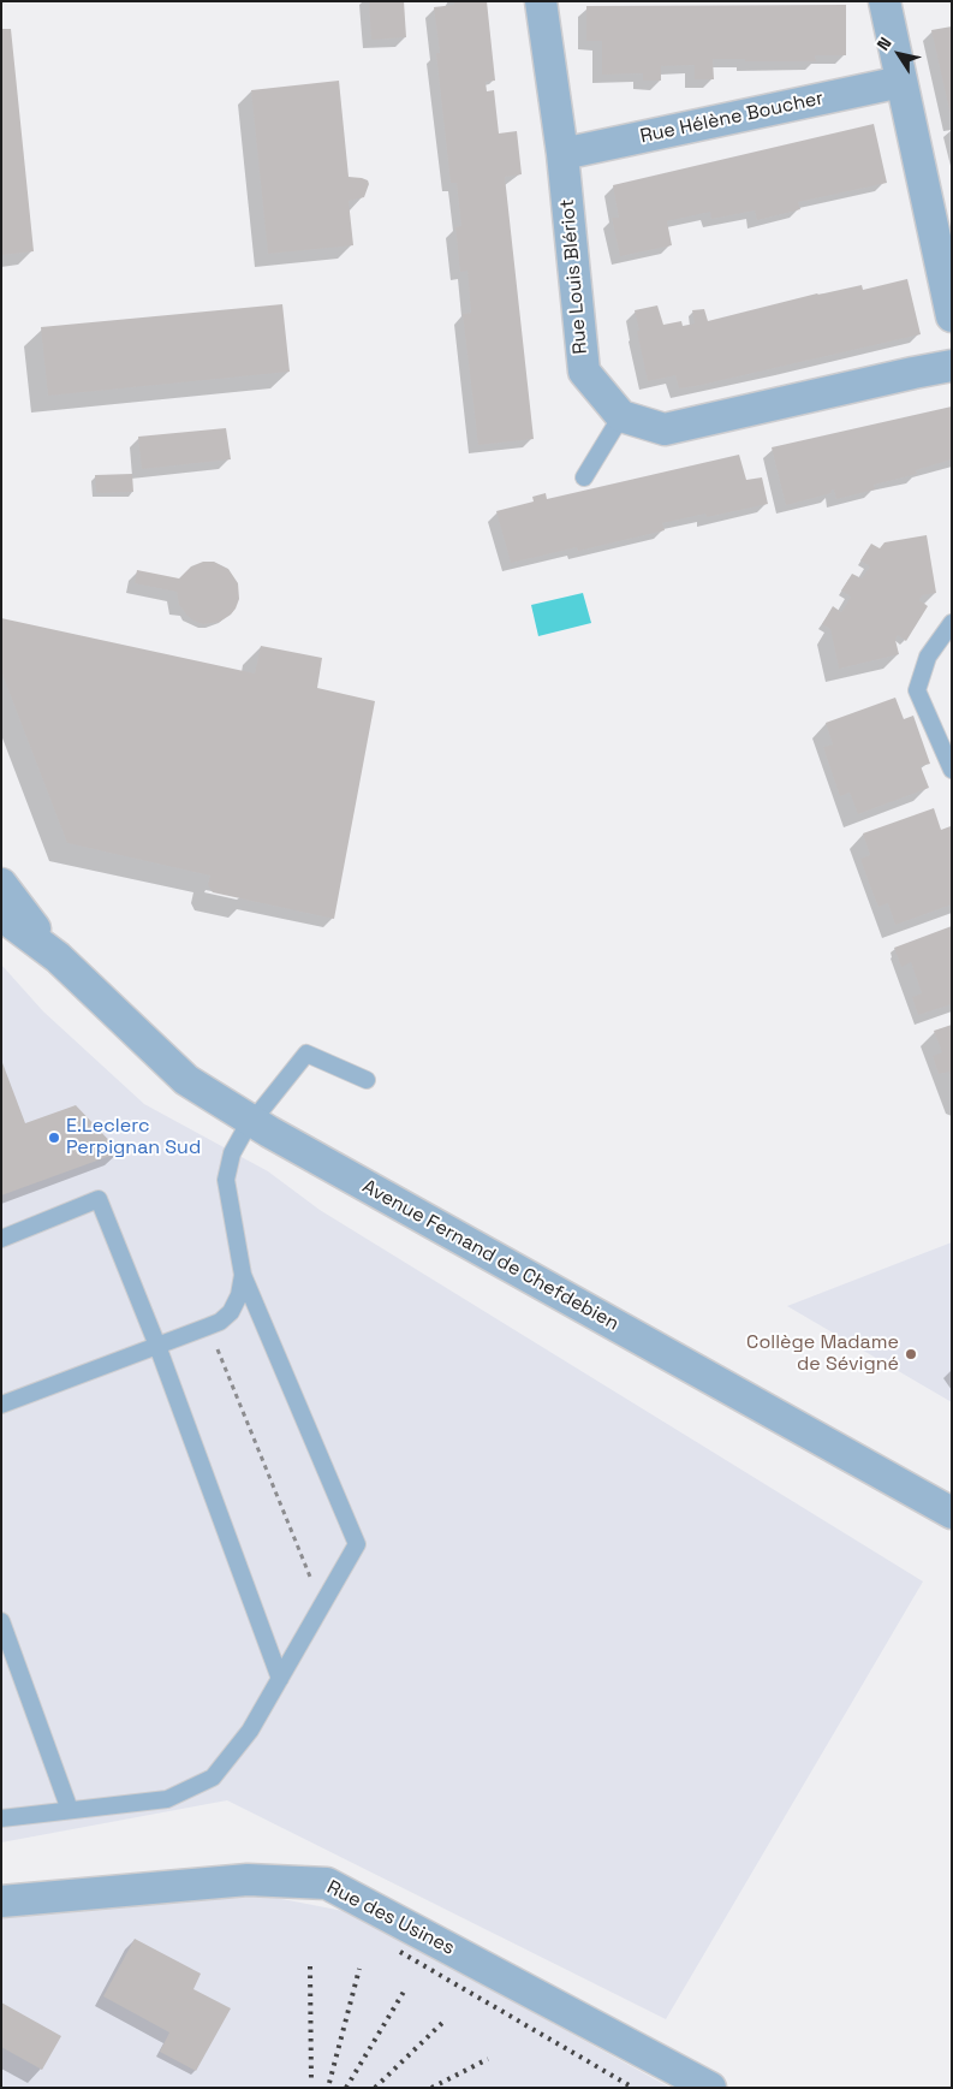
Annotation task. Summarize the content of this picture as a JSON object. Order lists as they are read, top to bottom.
{
  "streets": {
    "street": [
      "Rue Hélène Boucher",
      "Rue Louis Blériot",
      "Avenue Fernand de Chefdebien",
      "Rue des Usines"
    ]
  },
  "crossings": [
    ["Rue Hélène Boucher", "Rue Louis Blériot"]
  ],
  "places": ["E.Leclerc Perpignan Sud", "Collège Madame de Sévigné"],
  "north": "top left"
}
